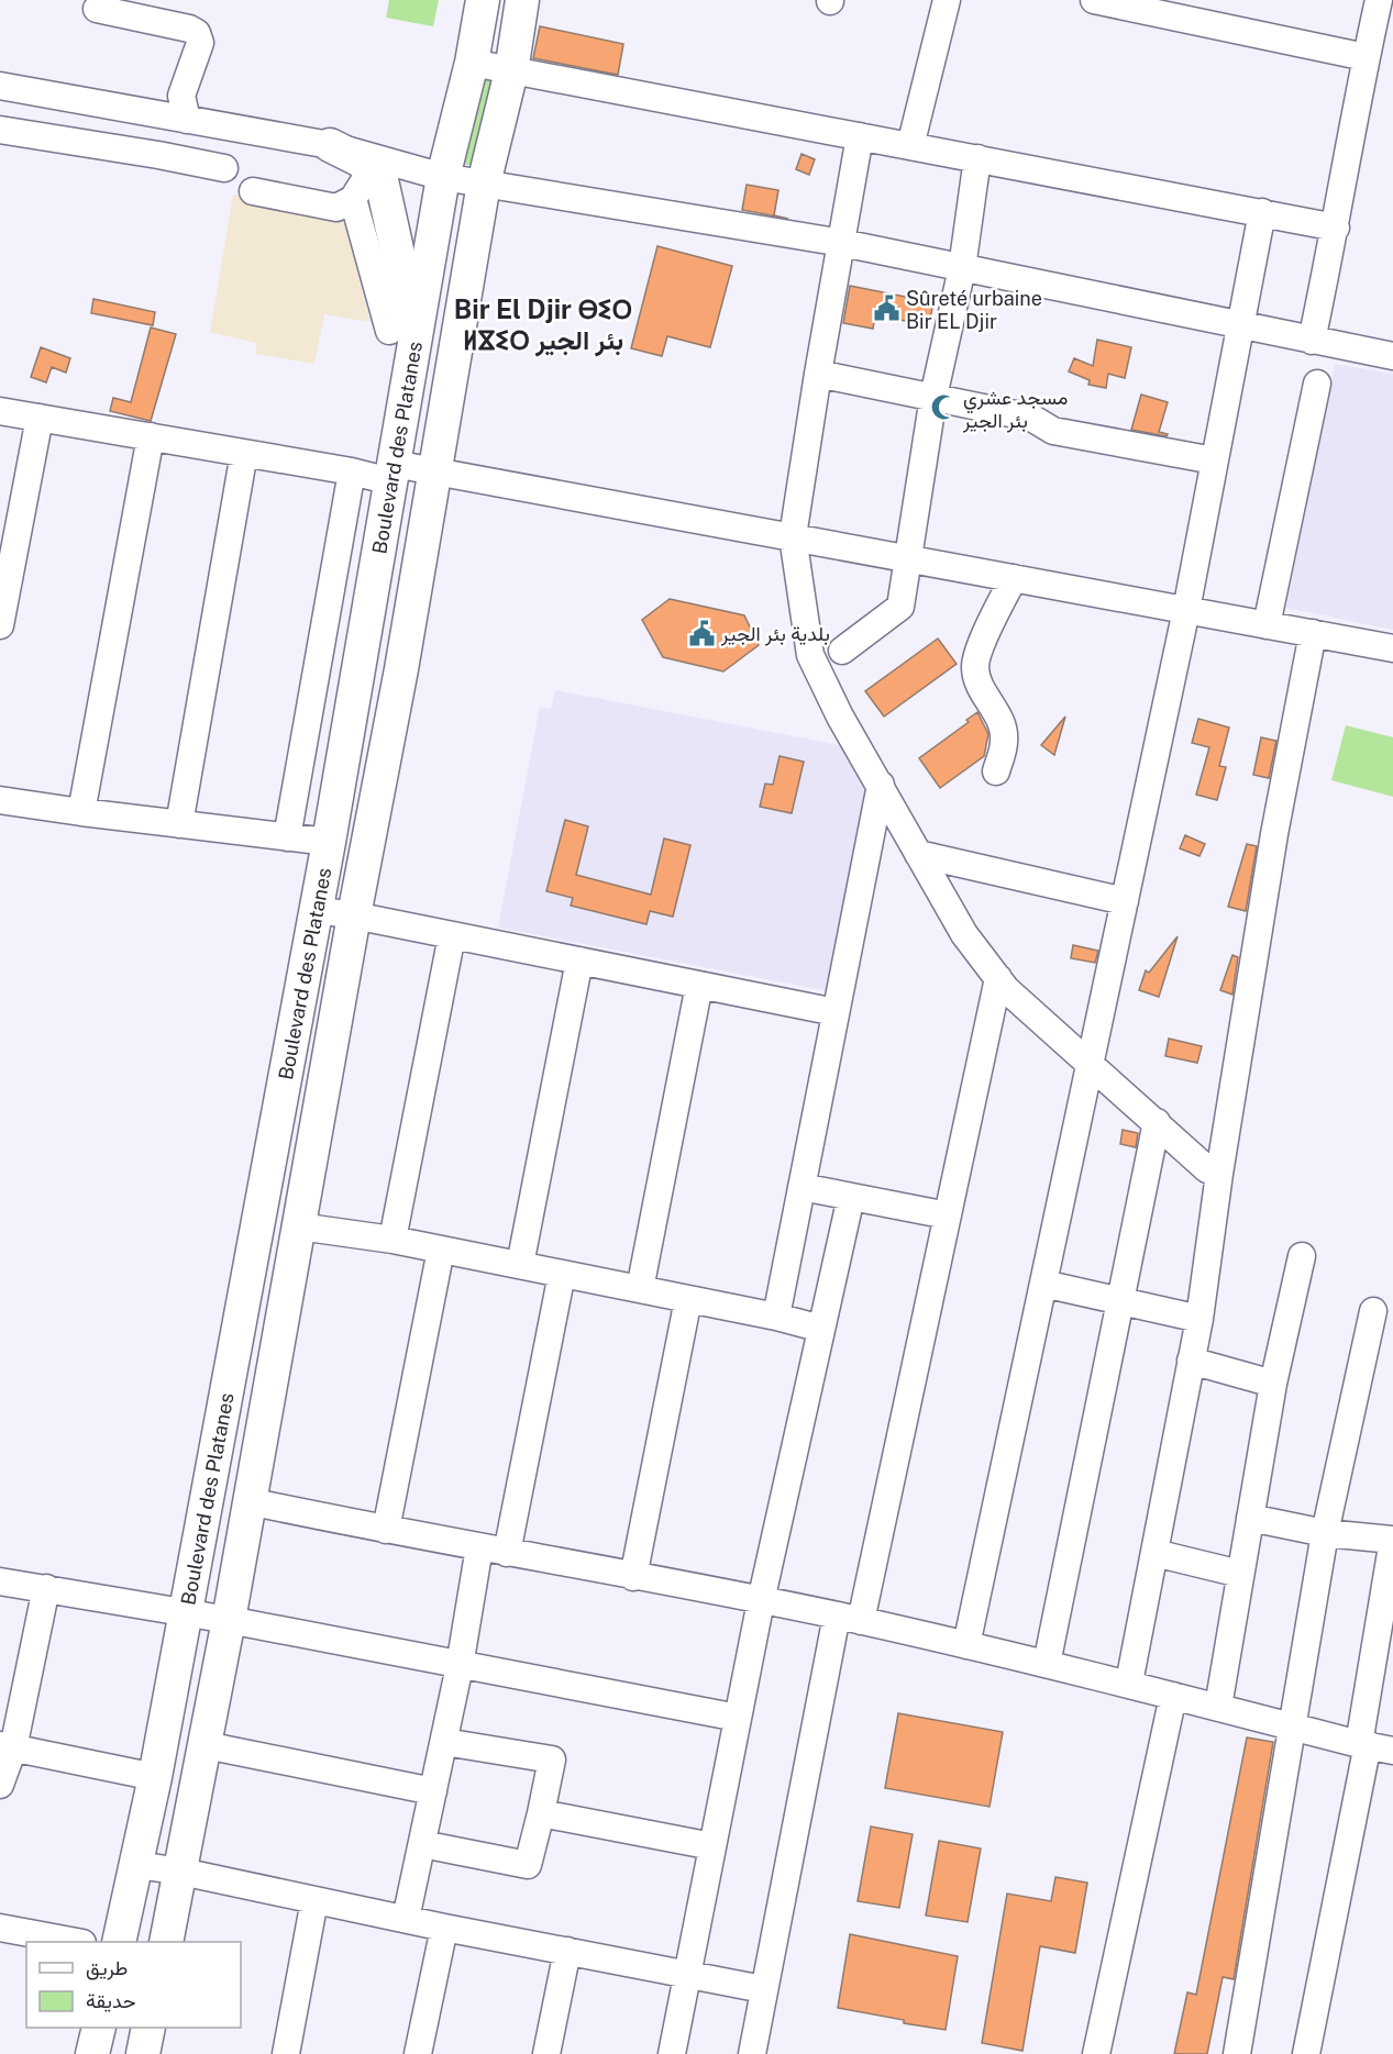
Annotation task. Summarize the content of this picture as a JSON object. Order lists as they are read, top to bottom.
{
  "streets": {
    "main road": ["Boulevard des Platanes"]
  },
  "districts": ["Bir El Djir ⴱⵉⵔ ⵍⴵⵉⵔ بئر الجير"],
  "places": {
    "public building": ["Sûreté urbaine Bir EL Djir", "بلدية بئر الجير"],
    "mosque": ["مسجد عشري بئر الجير"]
  },
  "legend": ["طريق", "حديقة"]
}
